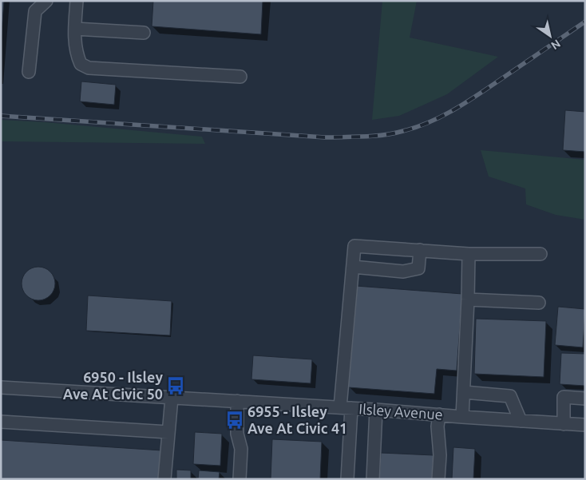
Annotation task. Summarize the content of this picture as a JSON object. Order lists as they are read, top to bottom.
{
  "streets": {
    "street": ["Ilsley Avenue"]
  },
  "places": {
    "bus stop": ["6950 - Ilsley Ave At Civic 50", "6955 - Ilsley Ave At Civic 41"]
  },
  "north": "bottom right"
}
